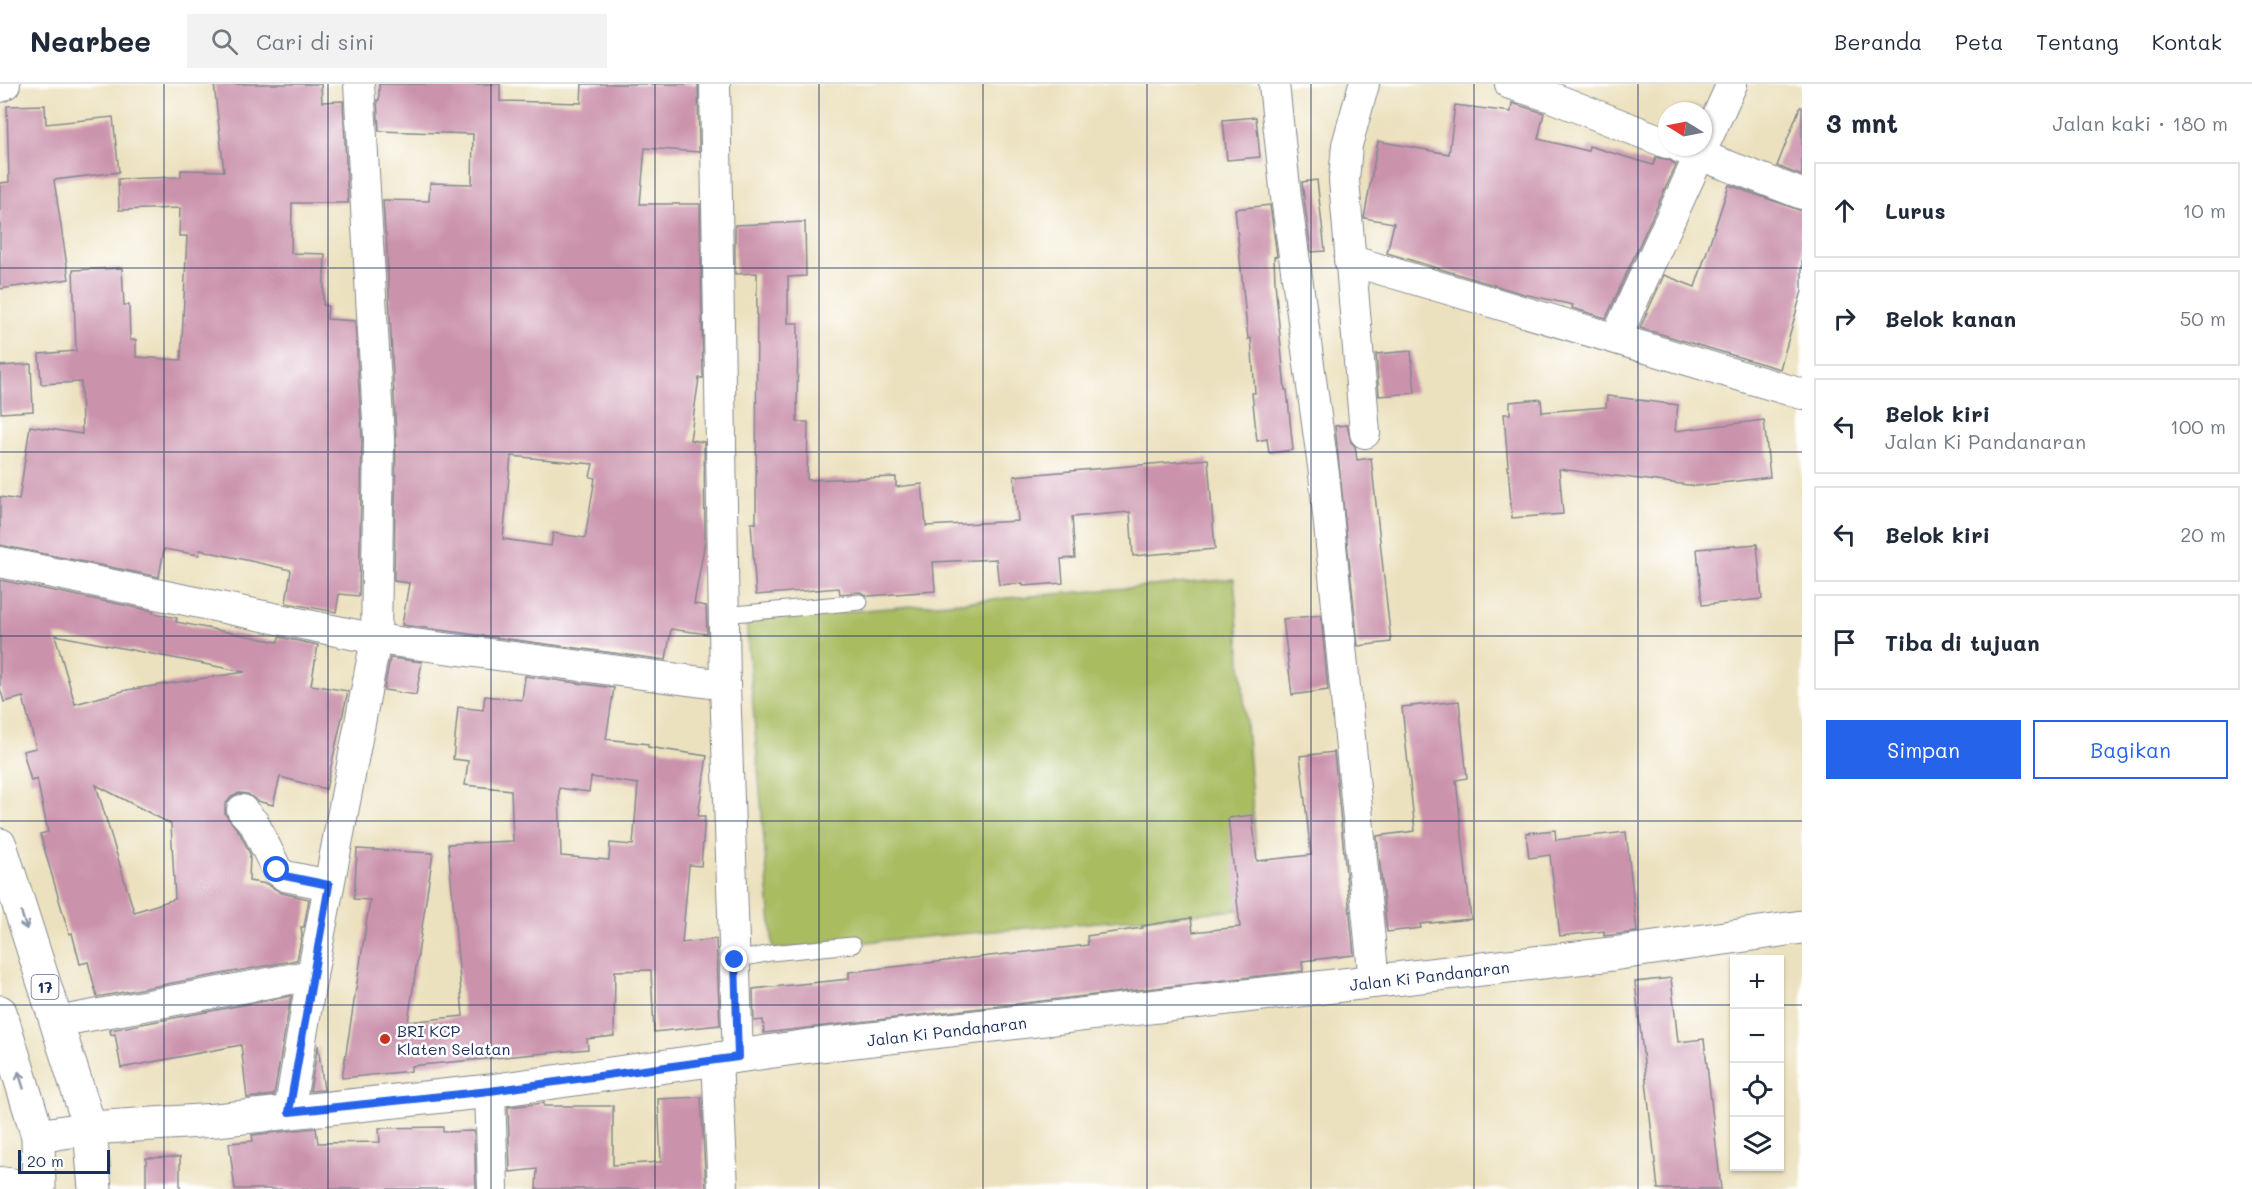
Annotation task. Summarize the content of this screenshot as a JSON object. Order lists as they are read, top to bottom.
{
  "streets": {
    "main road": ["Jalan Ki Pandanaran", "17"]
  },
  "crossings": [
    ["Jalan Ki Pandanaran", "17"]
  ],
  "places": ["BRI KCP Klaten Selatan"],
  "scale_bar": "20 m",
  "north": "left",
  "page": {
    "header": "Nearbee",
    "search": "Cari di sini",
    "nav": [
      "Beranda",
      "Peta",
      "Tentang",
      "Kontak"
    ],
    "heading": ["3 mnt", "Jalan kaki · 180 m"],
    "list": [
      ["Lurus", "10 m"],
      ["Belok kanan", "50 m"],
      ["Belok kiri", "Jalan Ki Pandanaran", "100 m"],
      ["Belok kiri", "20 m"],
      "Tiba di tujuan"
    ],
    "buttons": ["Simpan", "Bagikan"],
    "map_buttons": ["+", "−"],
    "scale": "20 m"
  }
}
